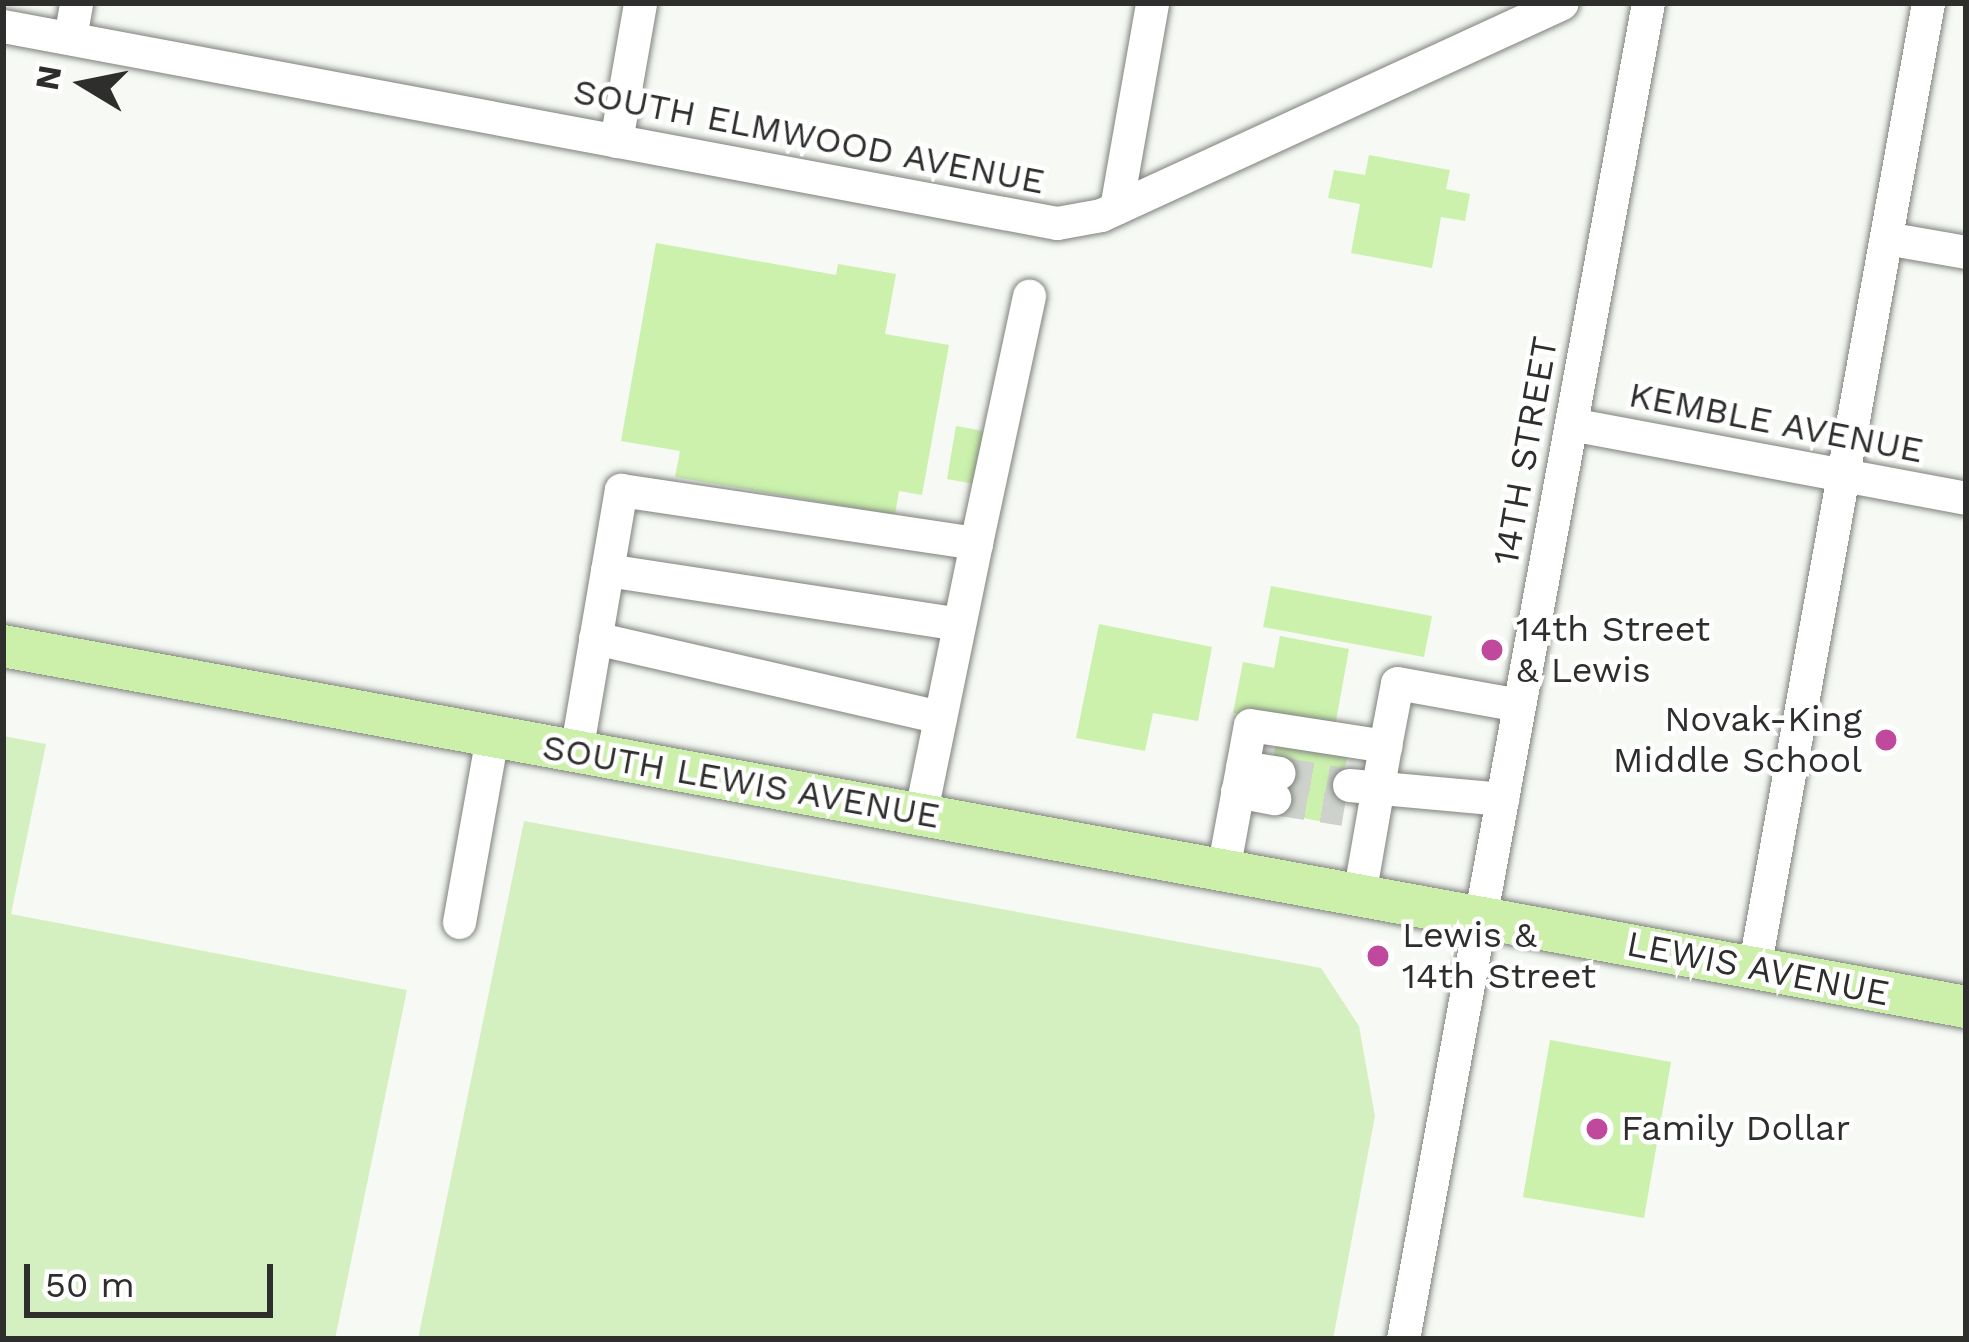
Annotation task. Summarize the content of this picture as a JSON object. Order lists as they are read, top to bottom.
{
  "streets": {
    "main road": ["SOUTH LEWIS AVENUE", "LEWIS AVENUE"],
    "street": ["SOUTH ELMWOOD AVENUE", "KEMBLE AVENUE", "14TH STREET"]
  },
  "crossings": [
    ["KEMBLE AVENUE", "14TH STREET"],
    ["14TH STREET", "SOUTH LEWIS AVENUE"],
    ["14TH STREET", "LEWIS AVENUE"],
    ["SOUTH LEWIS AVENUE", "LEWIS AVENUE"]
  ],
  "places": [
    "14th Street & Lewis",
    "Novak-King Middle School",
    "Lewis & 14th Street",
    "Family Dollar"
  ],
  "scale_bar": "50 m",
  "north": "left"
}
